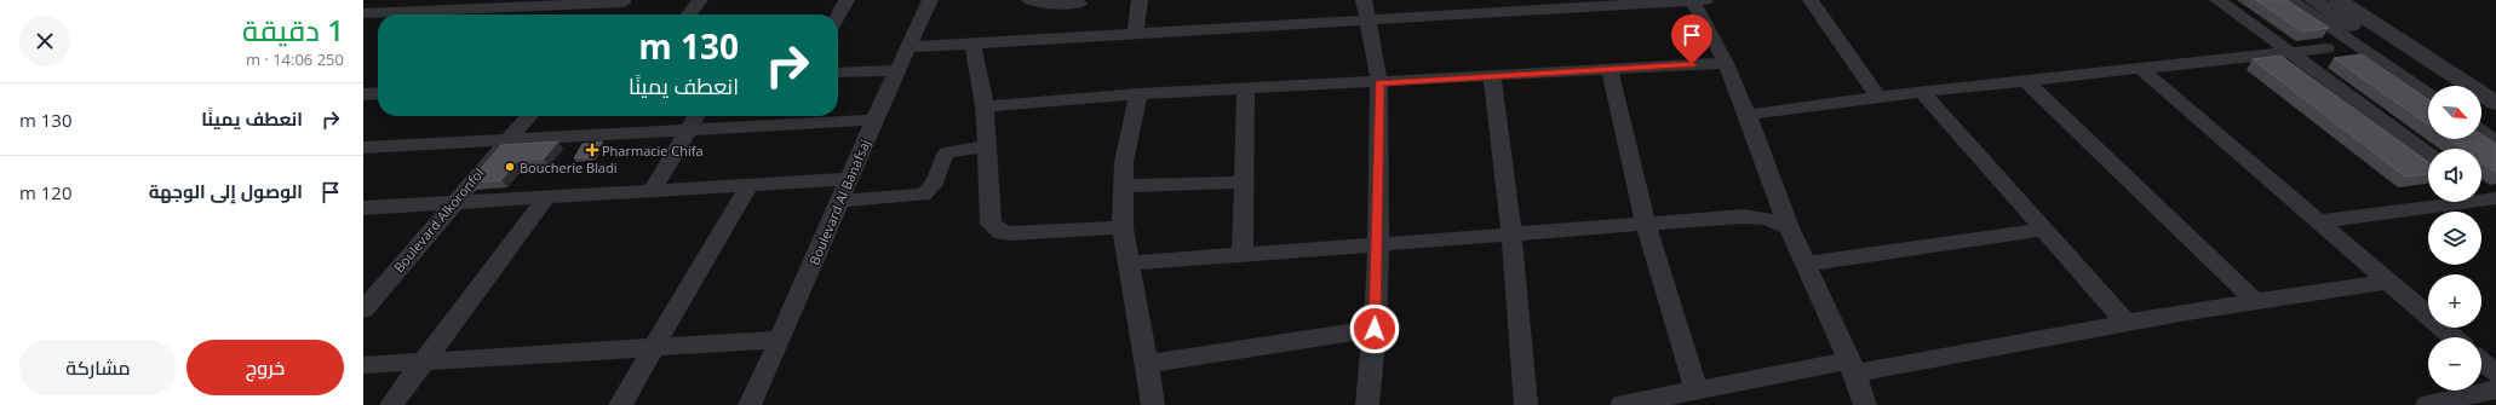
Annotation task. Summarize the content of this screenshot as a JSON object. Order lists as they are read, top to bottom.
{
  "streets": {
    "street": ["Boulevard Al Banafsaj", "Boulevard Alkoronfol"]
  },
  "places": {
    "health": ["Pharmacie Chifa"],
    "other": ["Boucherie Bladi"]
  },
  "north": "bottom right",
  "page": {
    "heading": ["1 دقيقة", "250 m · 14:06"],
    "turn": ["130 m", "انعطف يمينًا"],
    "list": [
      {
        "name": "انعطف يمينًا",
        "value": "130 m"
      },
      {
        "name": "الوصول إلى الوجهة",
        "value": "120 m"
      }
    ],
    "map_buttons": ["+", "−"],
    "buttons": ["خروج", "مشاركة"]
  }
}
